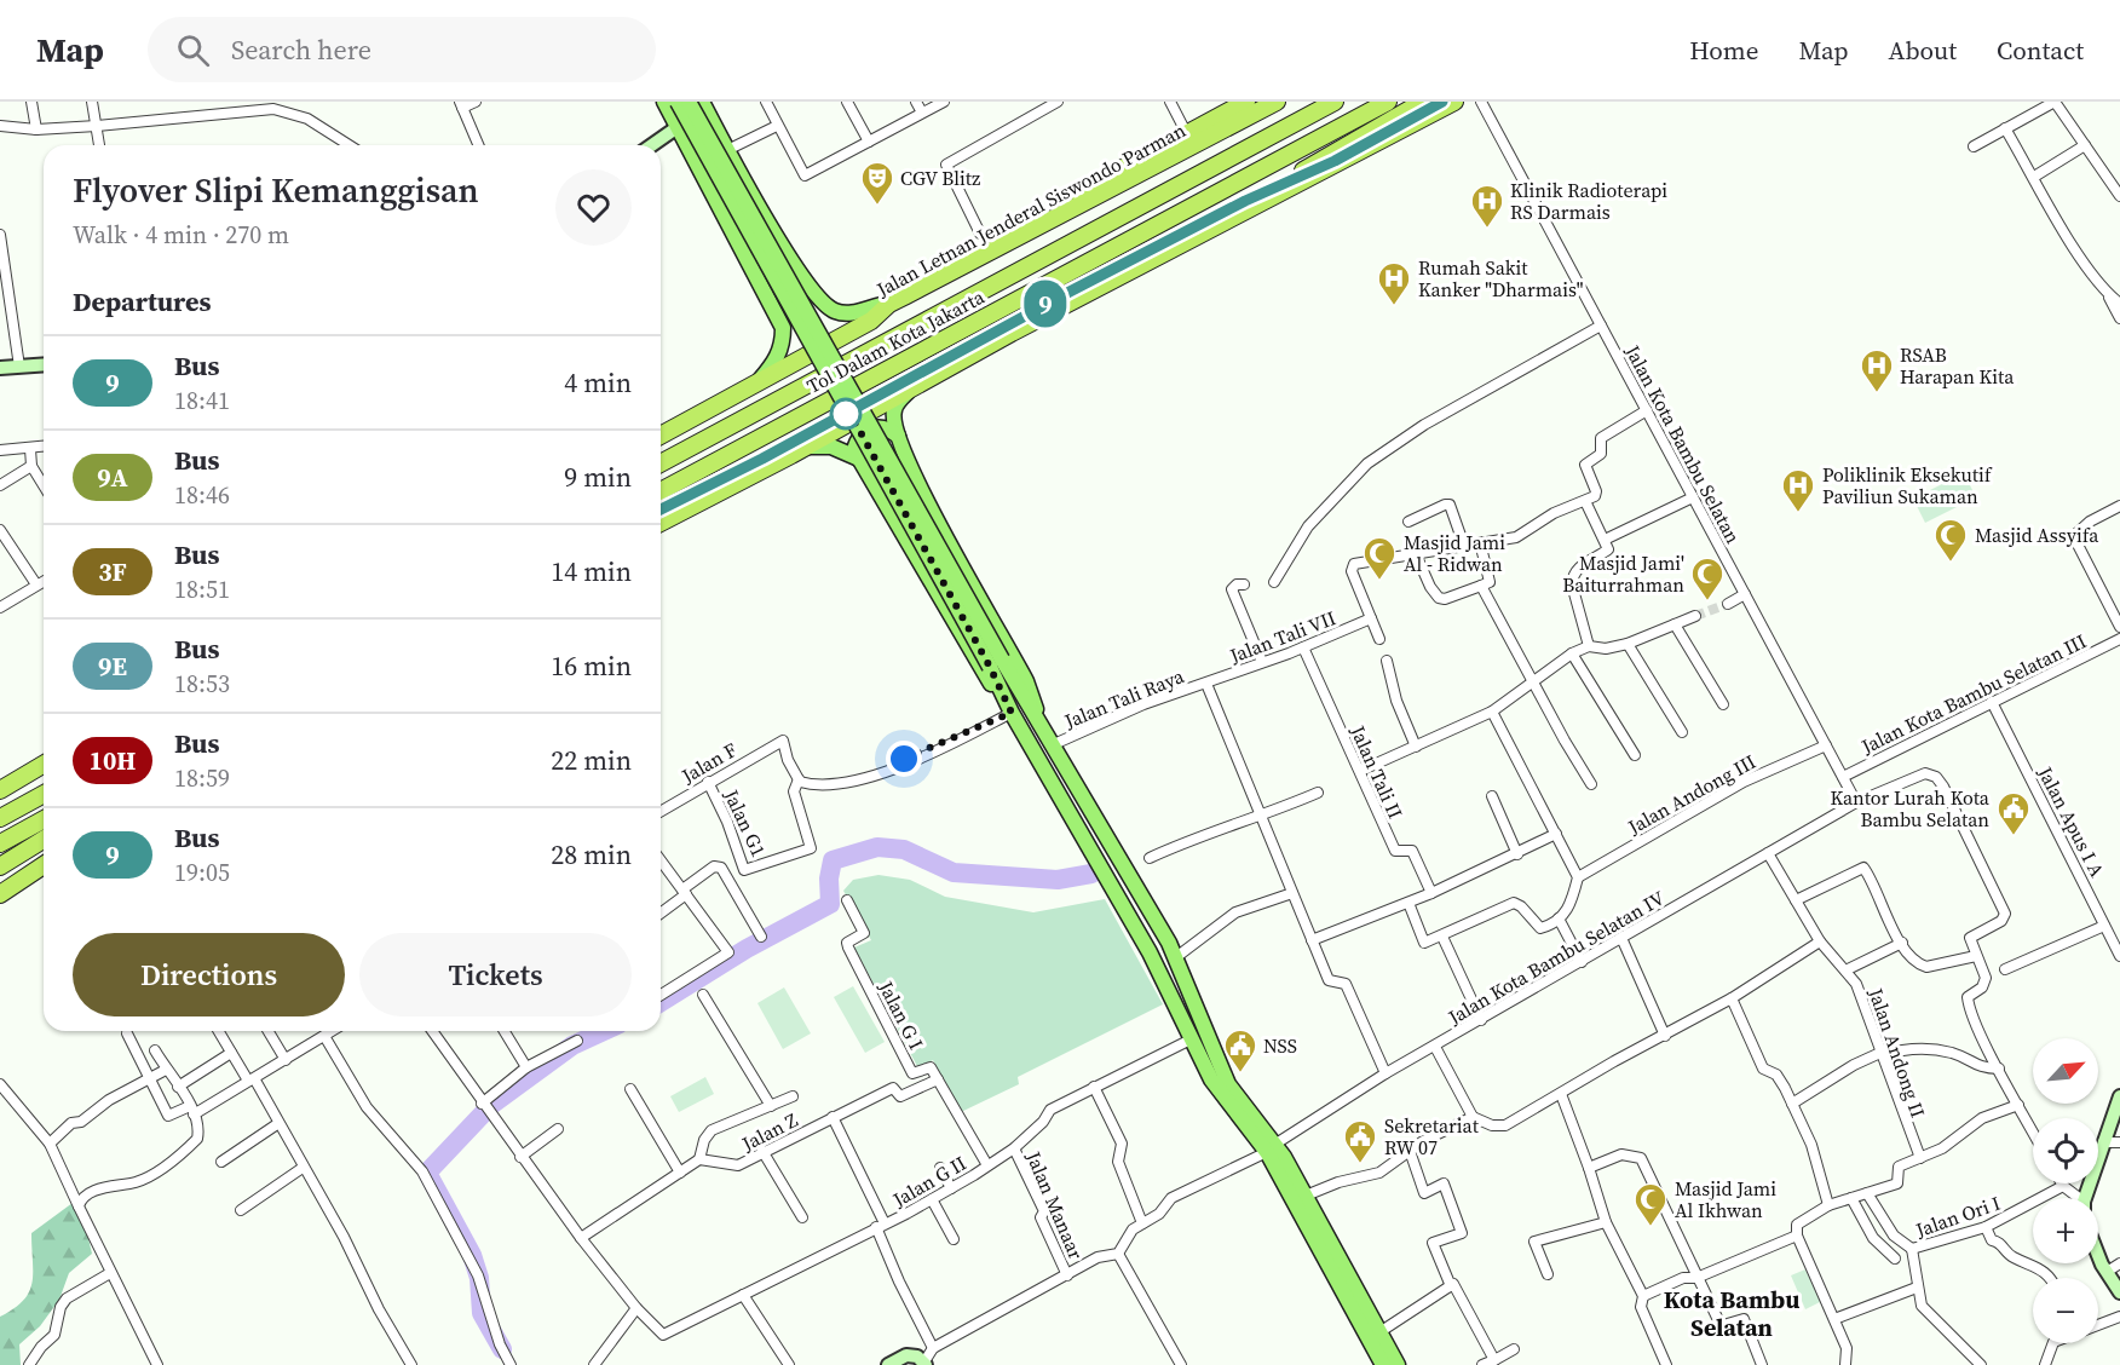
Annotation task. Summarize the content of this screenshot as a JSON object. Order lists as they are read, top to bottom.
{
  "streets": {
    "highway": ["Jalan Letnan Jenderal Siswondo Parman", "Tol Dalam Kota Jakarta"],
    "street": [
      "Jalan Kota Bambu Selatan",
      "Jalan Tali VII",
      "Jalan Kota Bambu Selatan III",
      "Jalan Tali Raya",
      "Jalan F",
      "Jalan Tali II",
      "Jalan Andong III",
      "Jalan Apus I A",
      "Jalan G1",
      "Jalan Kota Bambu Selatan IV",
      "Jalan G I",
      "Jalan Andong II",
      "Jalan Z",
      "Jalan G II",
      "Jalan Manaar",
      "Jalan Ori I"
    ]
  },
  "crossings": [
    ["Jalan Kota Bambu Selatan", "Jalan Kota Bambu Selatan III"],
    ["Jalan Kota Bambu Selatan", "Jalan Andong III"],
    ["Jalan Kota Bambu Selatan", "Jalan Kota Bambu Selatan IV"],
    ["Jalan Tali VII", "Jalan Tali Raya"],
    ["Jalan Tali VII", "Jalan Tali II"],
    ["Jalan Kota Bambu Selatan III", "Jalan Apus I A"],
    ["Jalan F", "Jalan G1"],
    ["Jalan Kota Bambu Selatan IV", "Jalan Andong II"],
    ["Jalan G I", "Jalan Z"],
    ["Jalan G II", "Jalan Manaar"]
  ],
  "districts": ["Kota Bambu Selatan"],
  "places": {
    "theatre": ["CGV Blitz"],
    "hospital": [
      "Klinik Radioterapi RS Darmais",
      "Rumah Sakit Kanker \"Dharmais\"",
      "RSAB Harapan Kita",
      "Poliklinik Eksekutif Paviliun Sukaman"
    ],
    "mosque": [
      "Masjid Assyifa",
      "Masjid Jami Al - Ridwan",
      "Masjid Jami' Baiturrahman",
      "Masjid Jami Al Ikhwan"
    ],
    "public building": ["Kantor Lurah Kota Bambu Selatan", "NSS", "Sekretariat RW 07"]
  },
  "lines": ["bus line 9"],
  "north": "top right",
  "page": {
    "header": "Map",
    "search": "Search here",
    "nav": [
      "Home",
      "Map",
      "About",
      "Contact"
    ],
    "on_map": "9",
    "heading": [
      ["Flyover Slipi Kemanggisan", "Walk · 4 min · 270 m"],
      "Departures"
    ],
    "list": [
      {
        "mark": "9",
        "name": "Bus",
        "note": "18:41",
        "value": "4 min"
      },
      {
        "mark": "9A",
        "name": "Bus",
        "note": "18:46",
        "value": "9 min"
      },
      {
        "mark": "3F",
        "name": "Bus",
        "note": "18:51",
        "value": "14 min"
      },
      {
        "mark": "9E",
        "name": "Bus",
        "note": "18:53",
        "value": "16 min"
      },
      {
        "mark": "10H",
        "name": "Bus",
        "note": "18:59",
        "value": "22 min"
      },
      {
        "mark": "9",
        "name": "Bus",
        "note": "19:05",
        "value": "28 min"
      }
    ],
    "buttons": ["Directions", "Tickets"],
    "map_buttons": ["+", "−"]
  }
}
